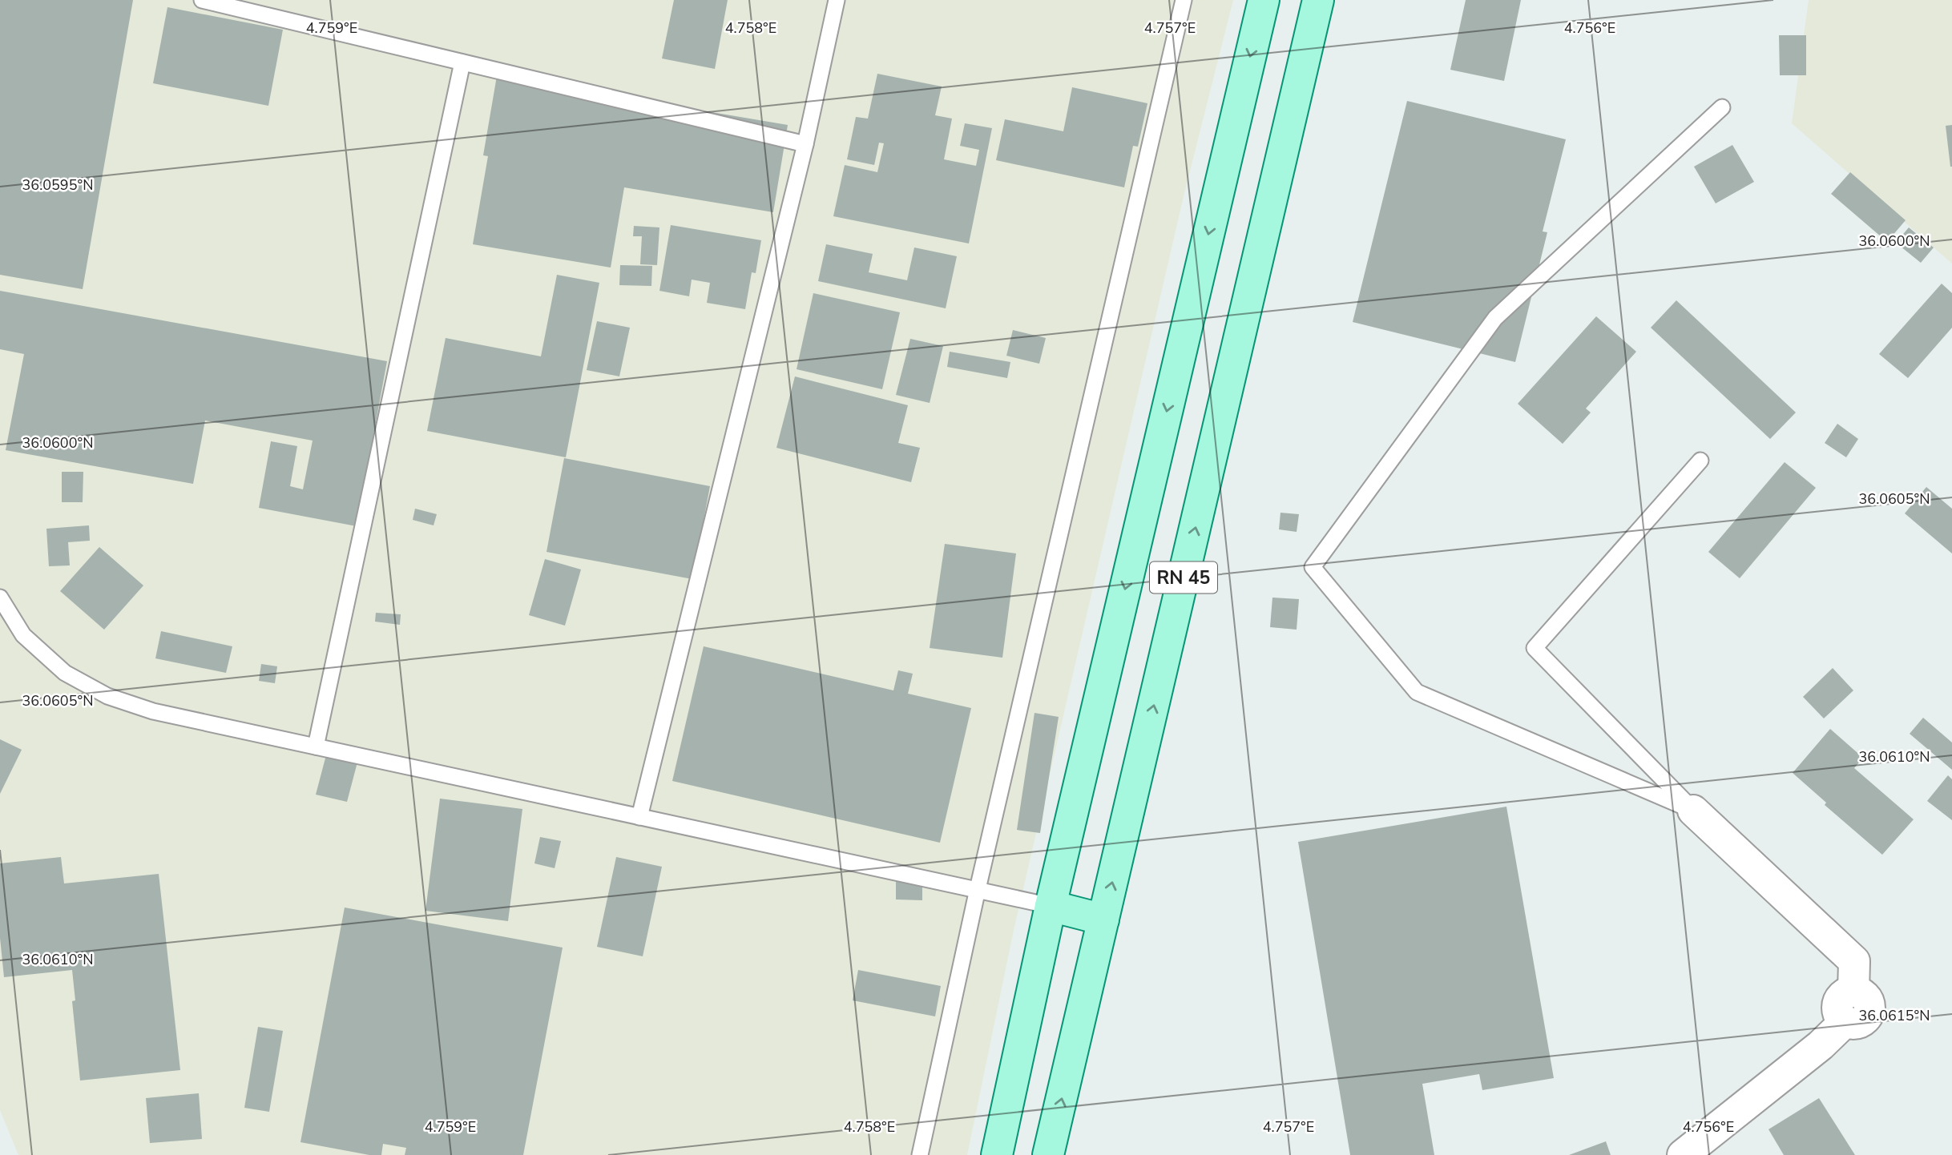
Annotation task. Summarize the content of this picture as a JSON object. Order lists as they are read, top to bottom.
{
  "streets": {
    "main road": ["RN 45"]
  },
  "coordinates": [
    "4.759°E",
    "4.758°E",
    "4.757°E",
    "4.756°E",
    "36.0595°N",
    "36.0600°N",
    "36.0605°N",
    "36.0610°N",
    "36.0615°N"
  ]
}
